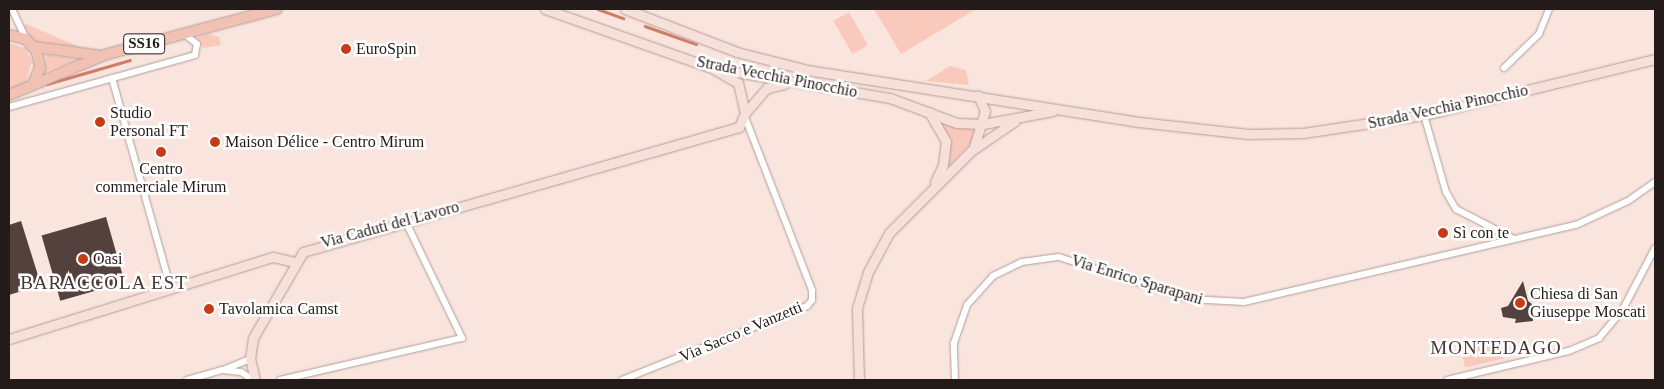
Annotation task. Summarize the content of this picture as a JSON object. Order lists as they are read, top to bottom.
{
  "streets": {
    "main road": ["SS16"],
    "street": [
      "Strada Vecchia Pinocchio",
      "Via Caduti del Lavoro",
      "Via Enrico Sparapani",
      "Via Sacco e Vanzetti"
    ]
  },
  "crossings": [
    ["Strada Vecchia Pinocchio", "Via Sacco e Vanzetti"],
    ["Via Caduti del Lavoro", "Via Sacco e Vanzetti"]
  ],
  "districts": ["BARACCOLA EST", "MONTEDAGO"],
  "places": [
    "EuroSpin",
    "Studio Personal FT",
    "Maison Délice - Centro Mirum",
    "Centro commerciale Mirum",
    "Sì con te",
    "Oasi",
    "Chiesa di San Giuseppe Moscati",
    "Tavolamica Camst"
  ]
}
